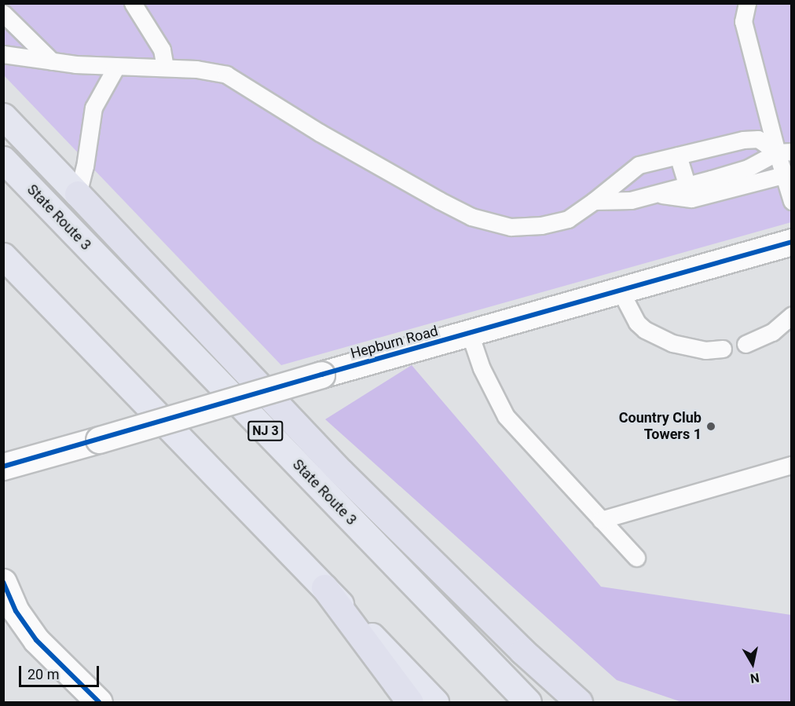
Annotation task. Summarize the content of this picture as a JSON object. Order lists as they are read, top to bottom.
{
  "streets": {
    "highway": ["State Route 3", "NJ 3"],
    "street": ["Hepburn Road"]
  },
  "places": ["Country Club Towers 1"],
  "scale_bar": "20 m",
  "north": "bottom"
}
